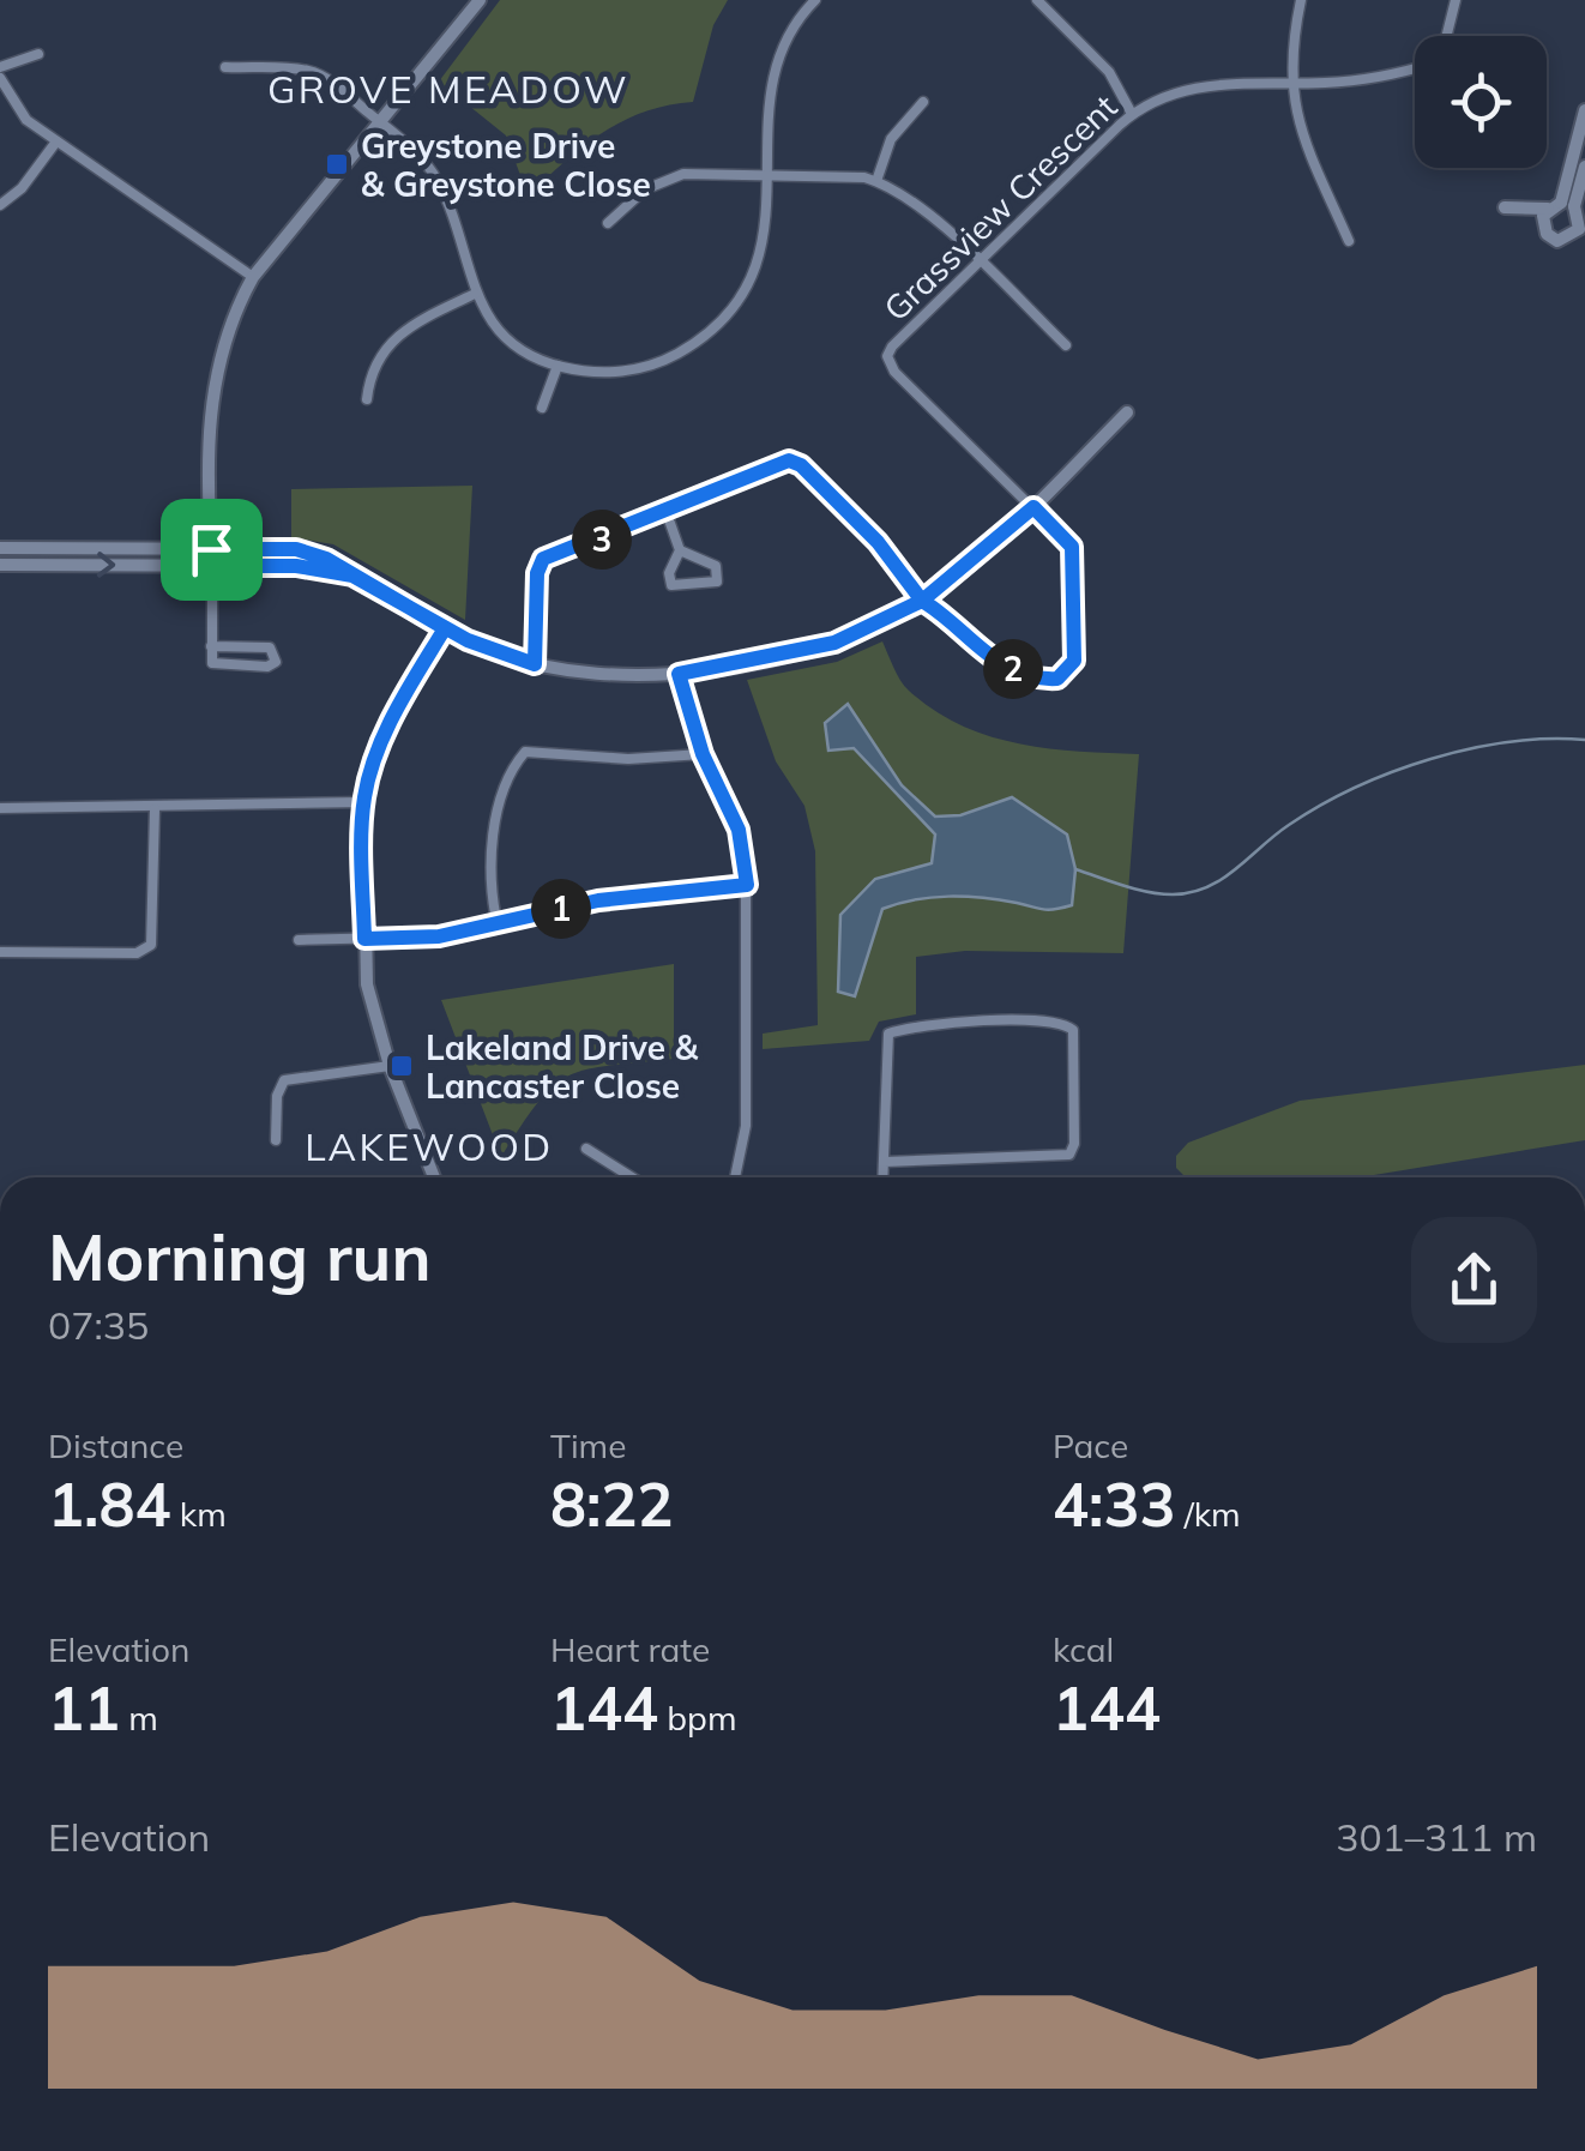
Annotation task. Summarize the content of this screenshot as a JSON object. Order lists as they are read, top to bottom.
{
  "streets": {
    "street": ["Grassview Crescent"]
  },
  "districts": ["GROVE MEADOW", "LAKEWOOD"],
  "places": {
    "transit": ["Greystone Drive & Greystone Close", "Lakeland Drive & Lancaster Close"]
  },
  "page": {
    "pins": ["3", "2", "1"],
    "heading": ["Morning run", "07:35"],
    "stats": [
      ["Distance", "1.84 km"],
      ["Time", "8:22"],
      ["Pace", "4:33 /km"],
      ["Elevation", "11 m"],
      ["Heart rate", "144 bpm"],
      ["kcal", "144"]
    ],
    "chart": ["Elevation", "301–311 m"]
  }
}
